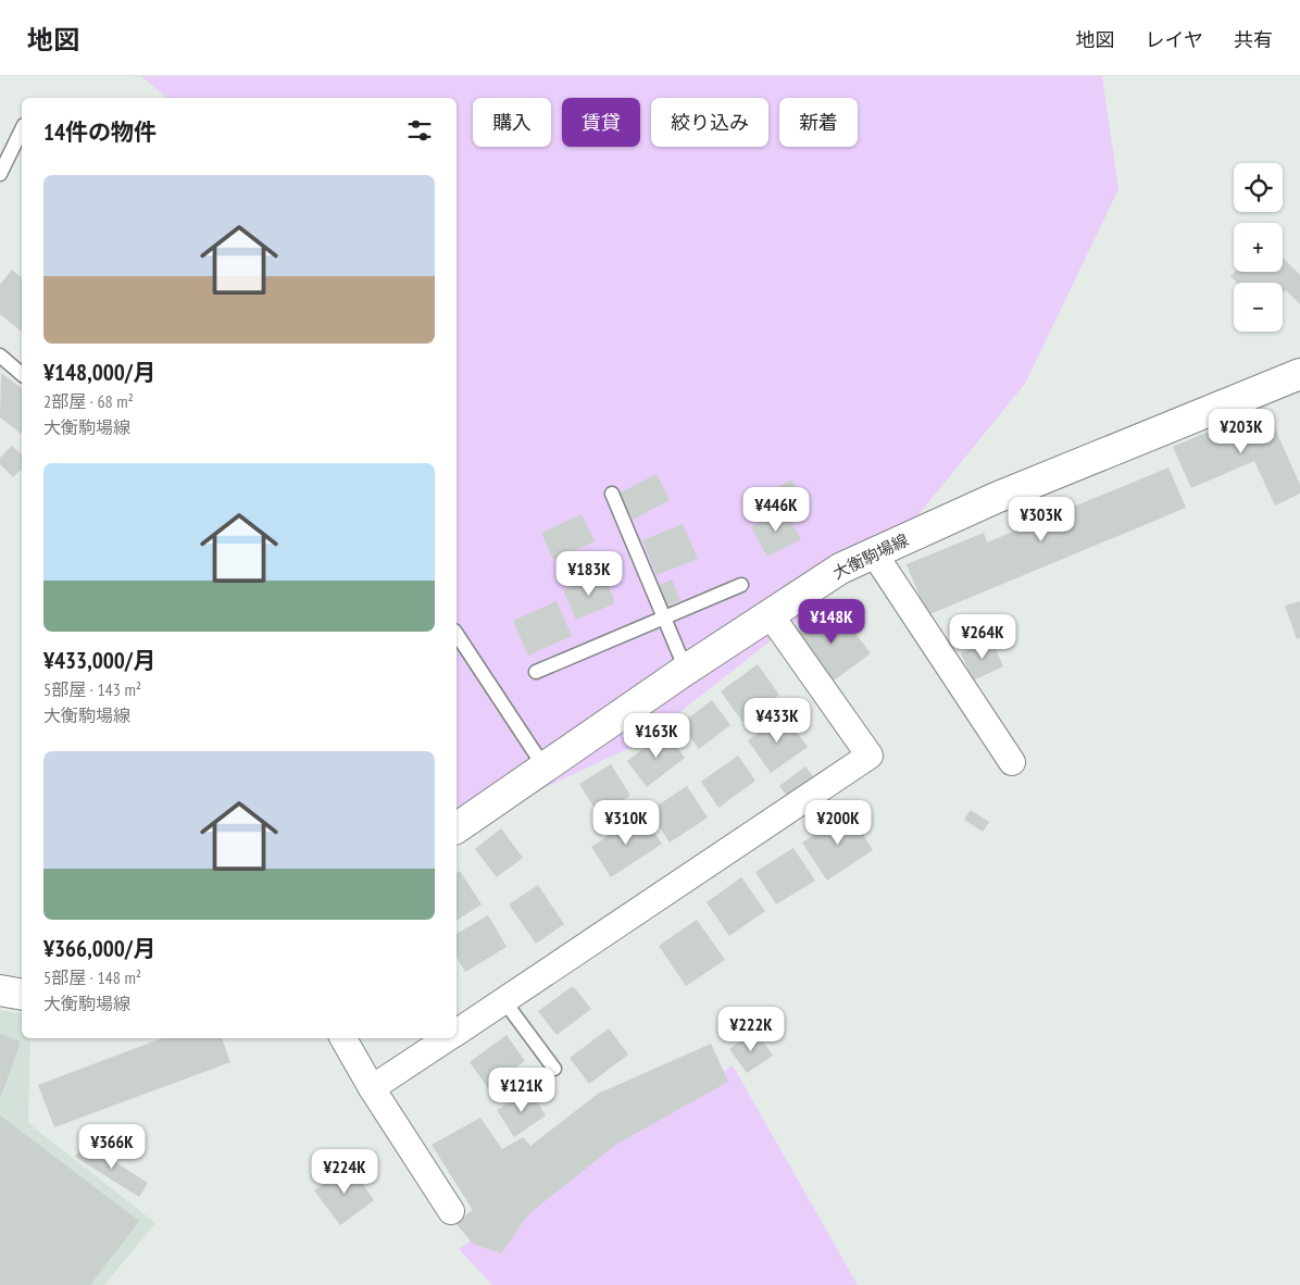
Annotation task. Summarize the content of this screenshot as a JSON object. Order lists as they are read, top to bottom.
{
  "streets": {
    "main road": ["大衡駒場線"]
  },
  "page": {
    "header": "地図",
    "nav": ["地図", "レイヤ", "共有"],
    "chip": [
      "購入",
      "賃貸",
      "絞り込み",
      "新着"
    ],
    "heading": "14件の物件",
    "map_buttons": ["+", "−"],
    "list": [
      {
        "name": "¥148,000/月",
        "note": "2部屋 · 68 m² · 大衡駒場線"
      },
      {
        "name": "¥433,000/月",
        "note": "5部屋 · 143 m² · 大衡駒場線"
      },
      {
        "name": "¥366,000/月",
        "note": "5部屋 · 148 m² · 大衡駒場線"
      }
    ],
    "price": [
      "¥203K",
      "¥446K",
      "¥303K",
      "¥183K",
      "¥148K",
      "¥264K",
      "¥433K",
      "¥163K",
      "¥310K",
      "¥200K",
      "¥222K",
      "¥121K",
      "¥366K",
      "¥224K"
    ]
  }
}
